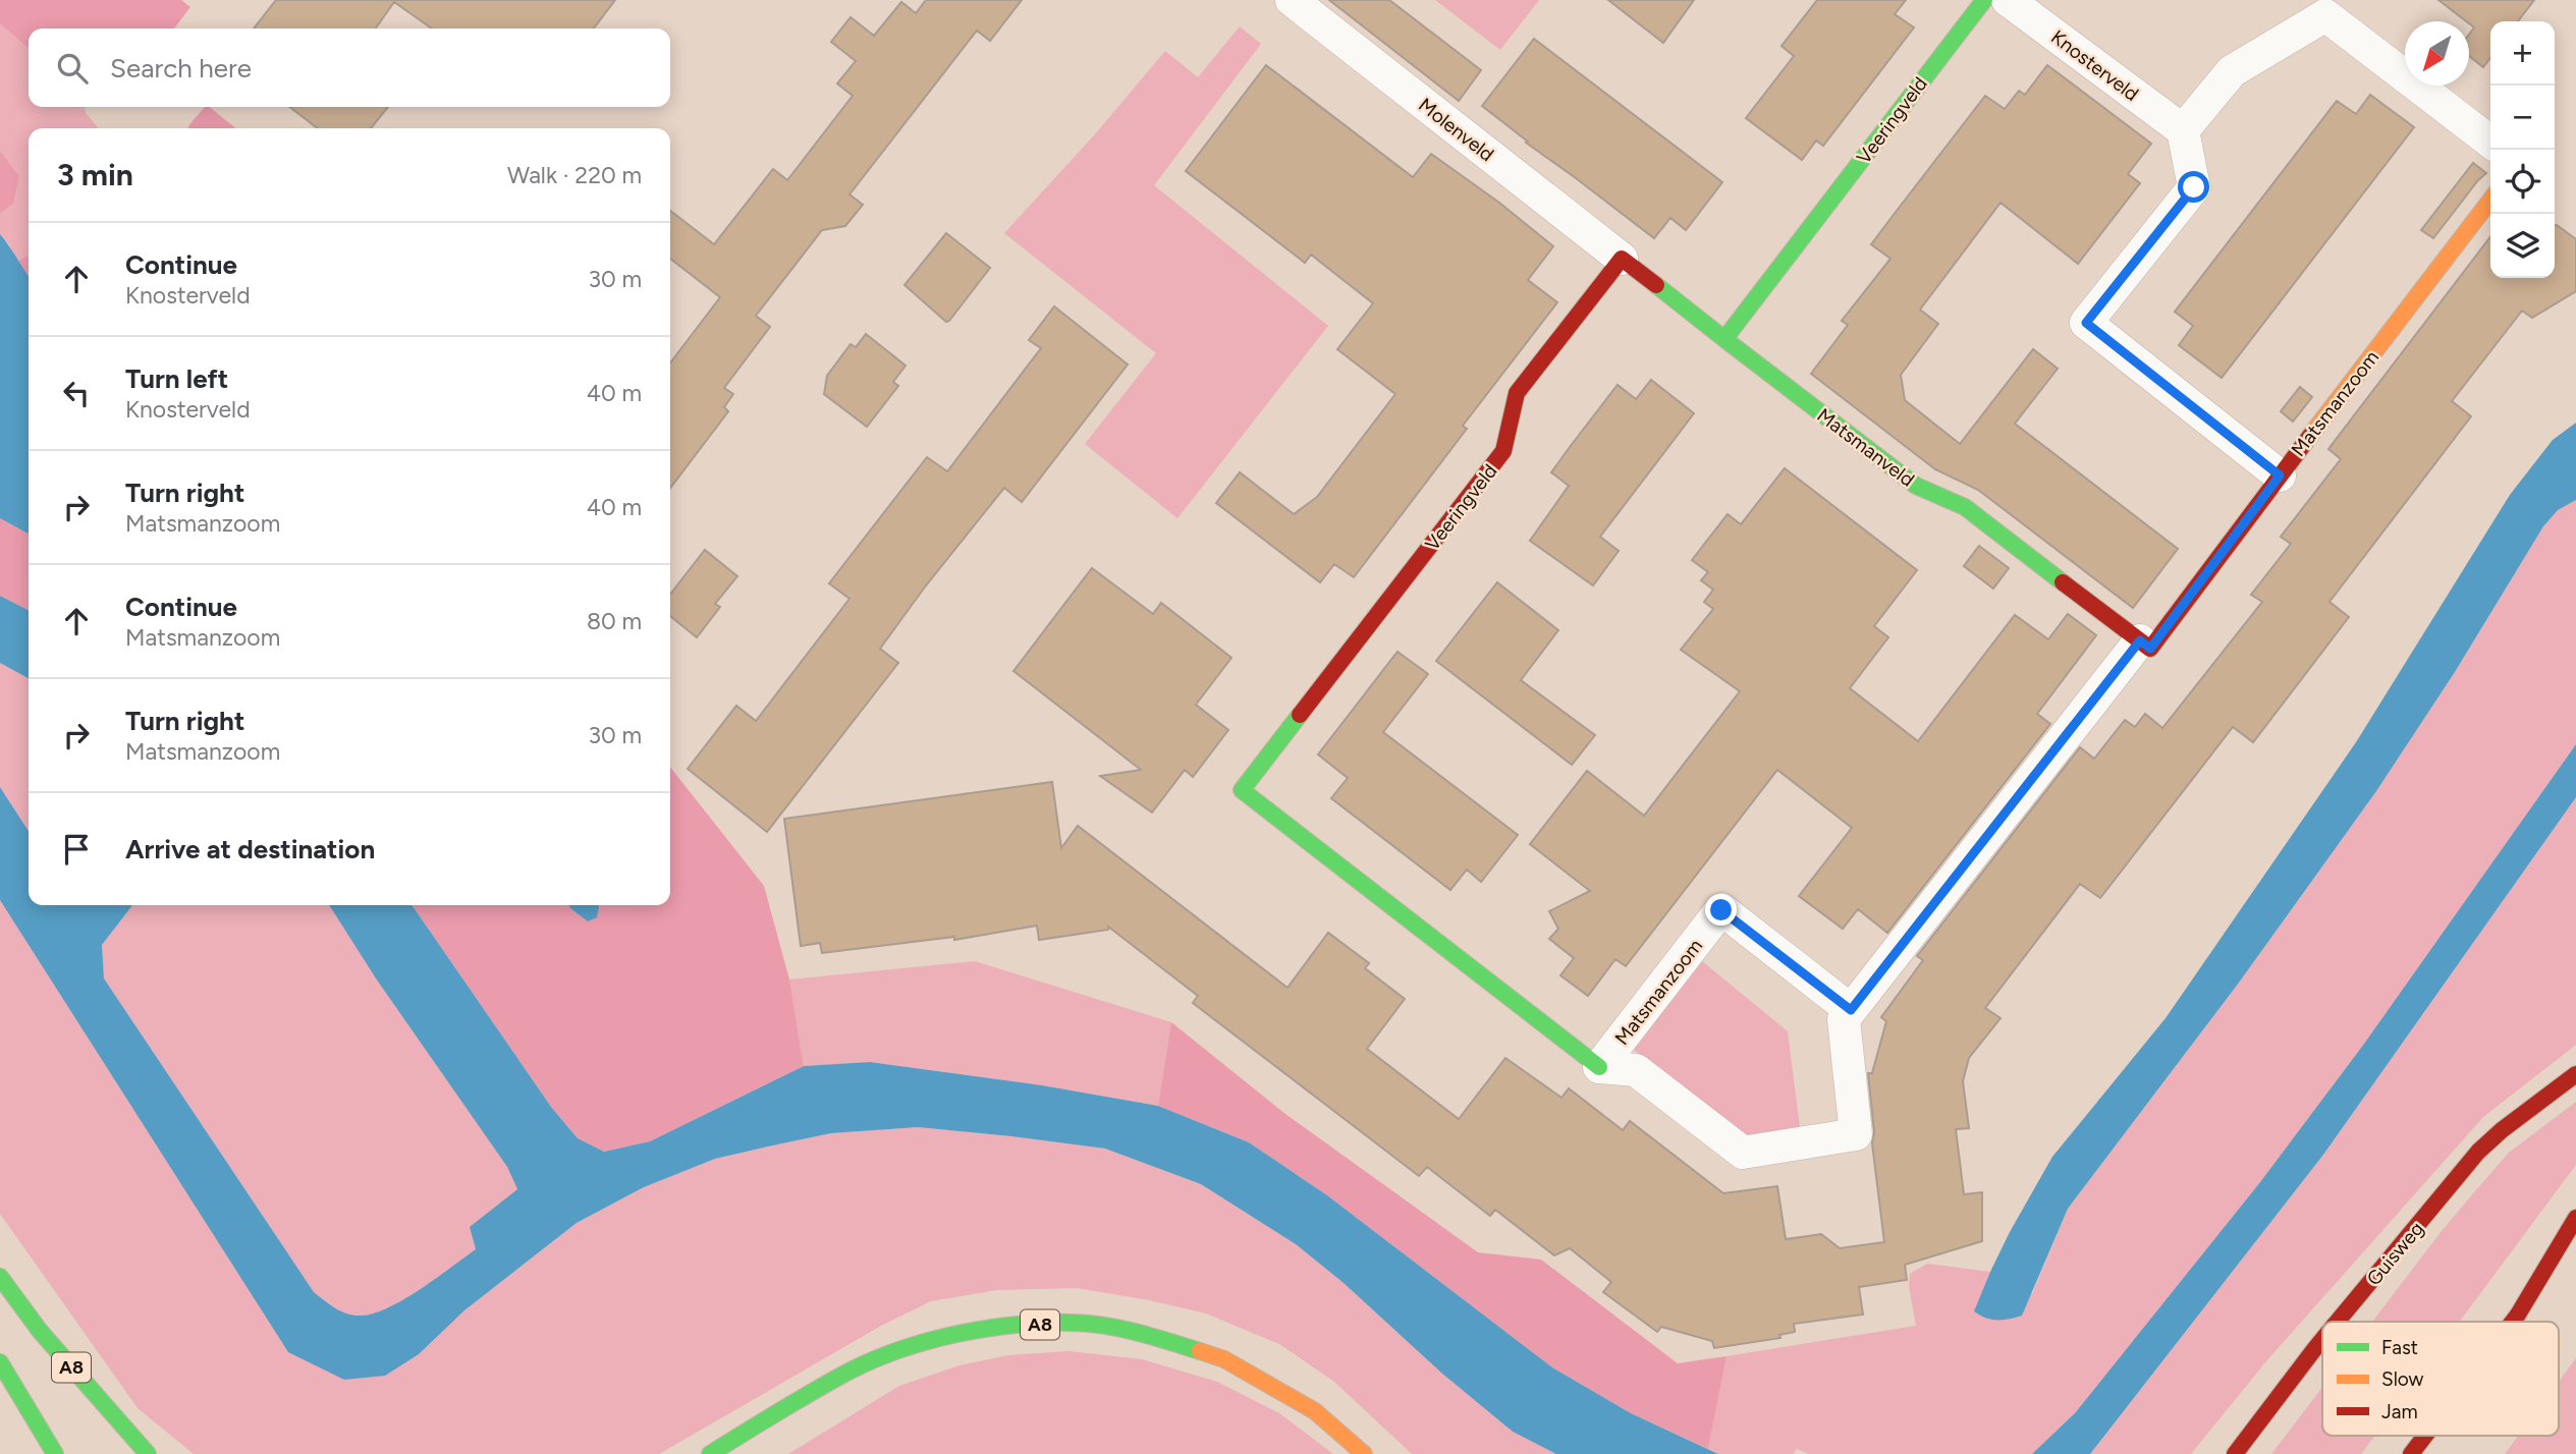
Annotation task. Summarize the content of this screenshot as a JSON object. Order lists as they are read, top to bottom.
{
  "streets": {
    "main road": [
      "Veeringveld",
      "Matsmanzoom",
      "Matsmanveld",
      "Guisweg",
      "A8"
    ],
    "street": ["Knosterveld", "Molenveld"]
  },
  "crossings": [
    ["Knosterveld", "Veeringveld"],
    ["Veeringveld", "Molenveld"],
    ["Veeringveld", "Matsmanzoom"],
    ["Veeringveld", "Matsmanveld"],
    ["Matsmanzoom", "Matsmanveld"]
  ],
  "legend": ["Fast", "Slow", "Jam"],
  "north": "bottom left",
  "page": {
    "map_buttons": ["+", "−"],
    "search": "Search here",
    "heading": ["3 min", "Walk · 220 m"],
    "list": [
      ["Continue", "Knosterveld", "30 m"],
      ["Turn left", "Knosterveld", "40 m"],
      ["Turn right", "Matsmanzoom", "40 m"],
      ["Continue", "Matsmanzoom", "80 m"],
      ["Turn right", "Matsmanzoom", "30 m"],
      "Arrive at destination"
    ]
  }
}
